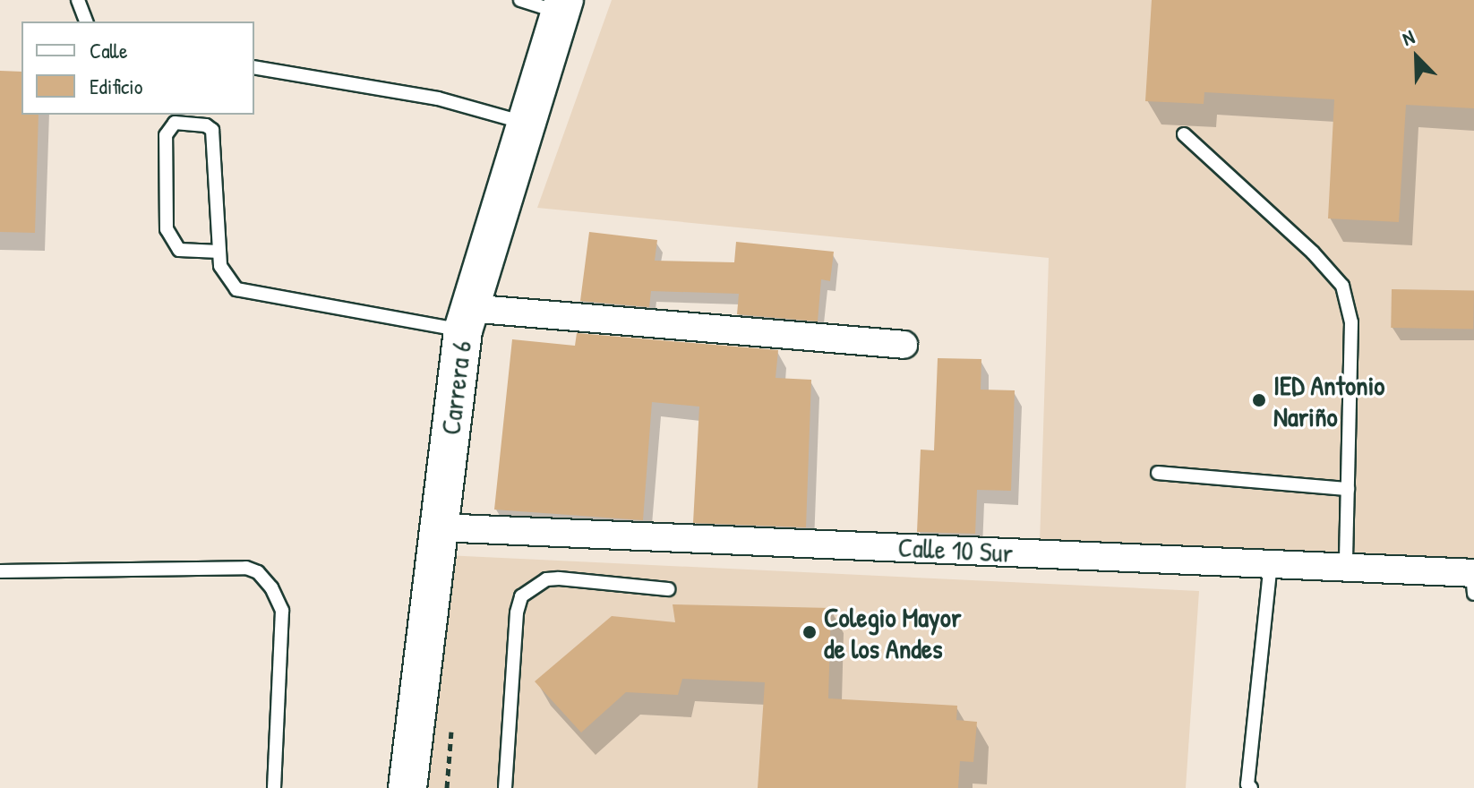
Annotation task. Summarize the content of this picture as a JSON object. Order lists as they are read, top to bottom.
{
  "streets": {
    "main road": ["Carrera 6"],
    "street": ["Calle 10 Sur"]
  },
  "crossings": [
    ["Carrera 6", "Calle 10 Sur"]
  ],
  "places": ["IED Antonio Nariño", "Colegio Mayor de los Andes"],
  "legend": ["Calle", "Edificio"],
  "north": "top left"
}
